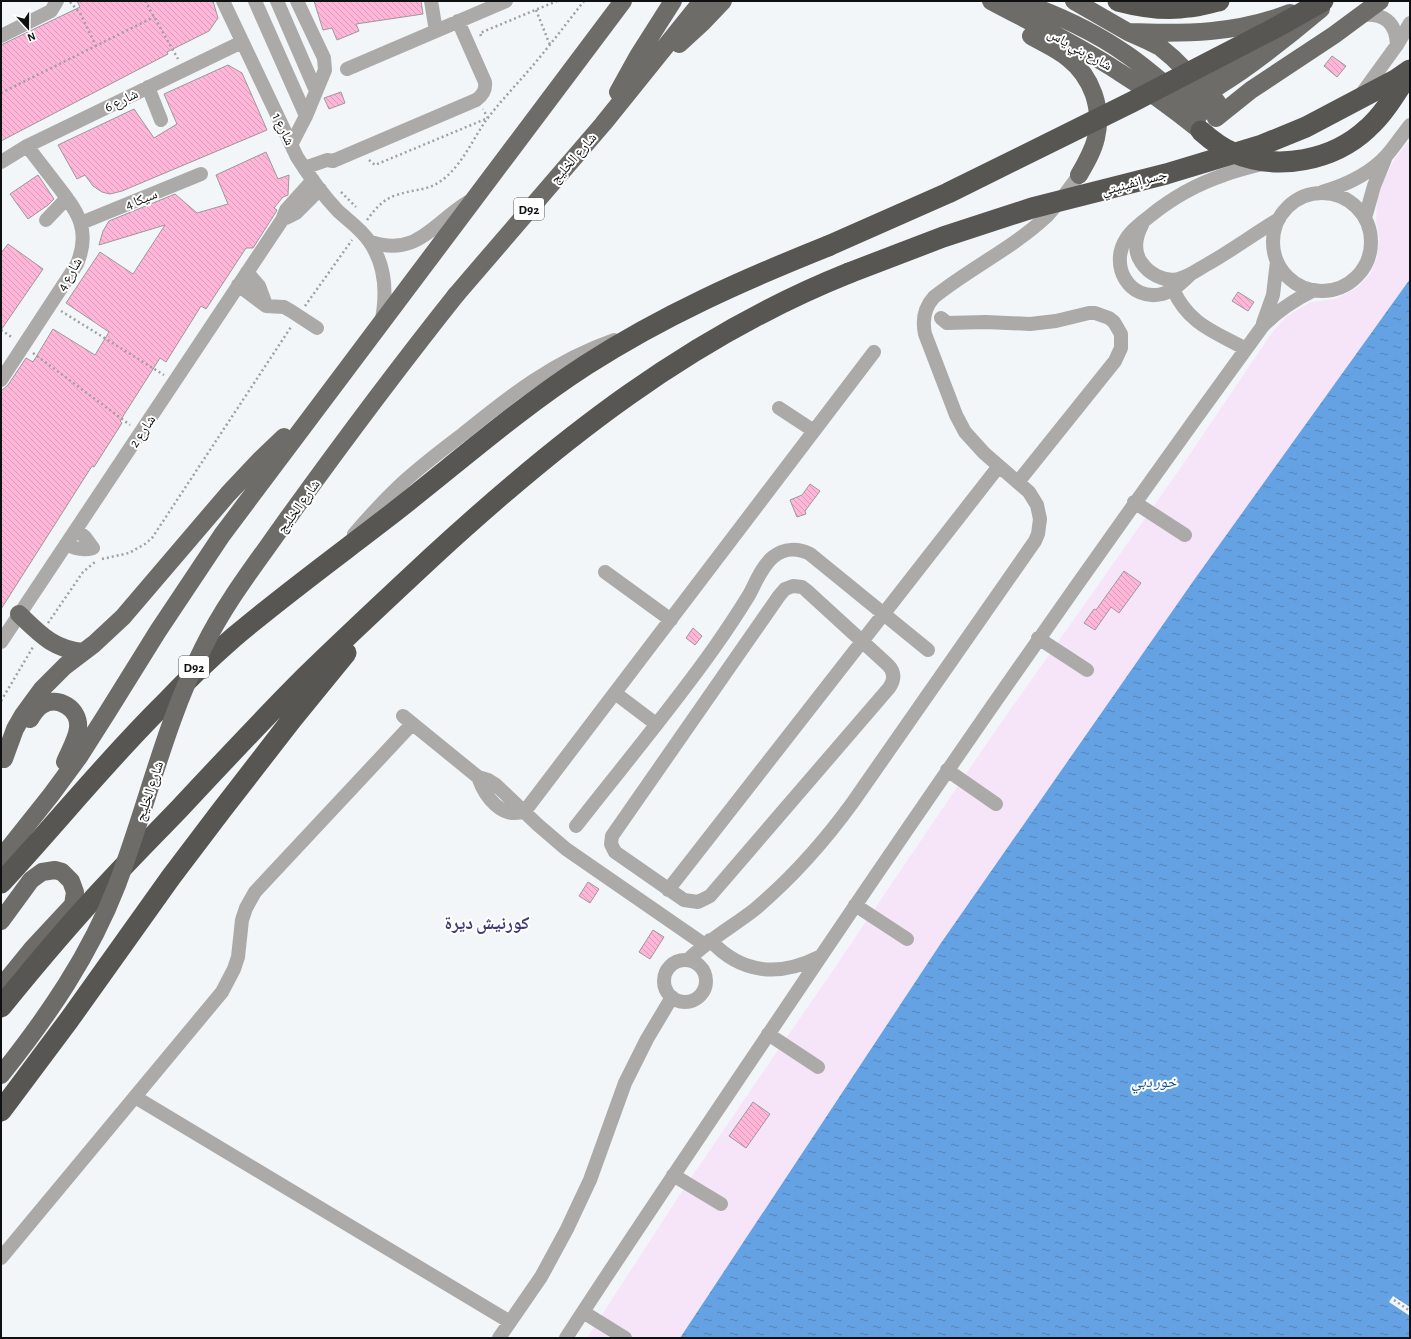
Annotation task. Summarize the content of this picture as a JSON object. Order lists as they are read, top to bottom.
{
  "streets": {
    "highway": ["جسر إنفينيتي"],
    "main road": ["شارع بني ياس", "شارع الخليج", "D92"],
    "street": [
      "شارع 6",
      "شارع 1",
      "4 سيكا",
      "شارع 4",
      "شارع 2"
    ]
  },
  "crossings": [
    ["شارع 6", "شارع 1"],
    ["شارع 6", "شارع 4"],
    ["شارع 1", "شارع 2"],
    ["4 سيكا", "شارع 4"]
  ],
  "districts": ["كورنيش ديرة"],
  "water": ["خور دبي"],
  "north": "bottom"
}
